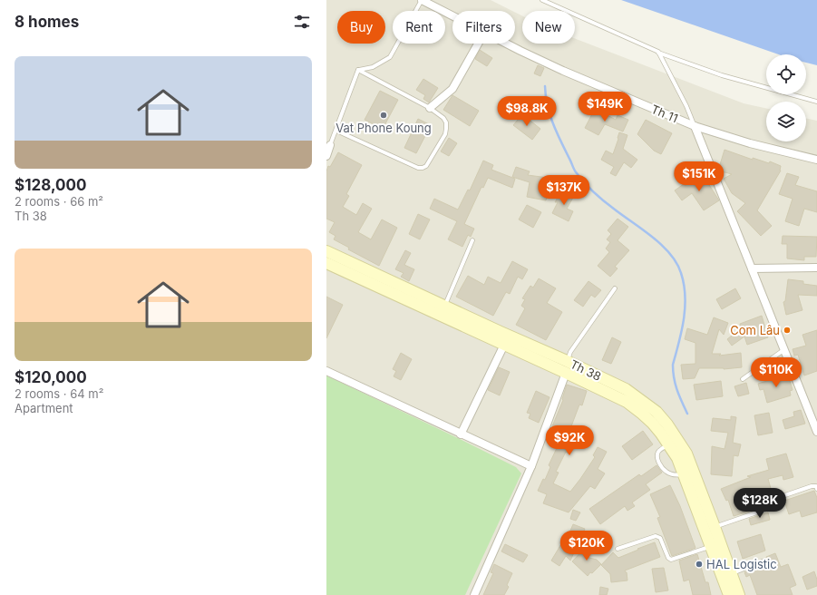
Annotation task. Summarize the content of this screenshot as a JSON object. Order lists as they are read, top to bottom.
{
  "streets": {
    "street": ["Th 11", "Th 38"]
  },
  "places": ["Vat Phone Koung", "Com Lâu", "HAL Logistic"],
  "page": {
    "heading": "8 homes",
    "chip": [
      "Buy",
      "Rent",
      "Filters",
      "New"
    ],
    "list": [
      {
        "name": "$128,000",
        "note": "2 rooms · 66 m² · Th 38"
      },
      {
        "name": "$120,000",
        "note": "2 rooms · 64 m² · Apartment"
      }
    ],
    "price": [
      "$149K",
      "$98.8K",
      "$151K",
      "$137K",
      "$110K",
      "$92K",
      "$128K",
      "$120K"
    ]
  }
}
